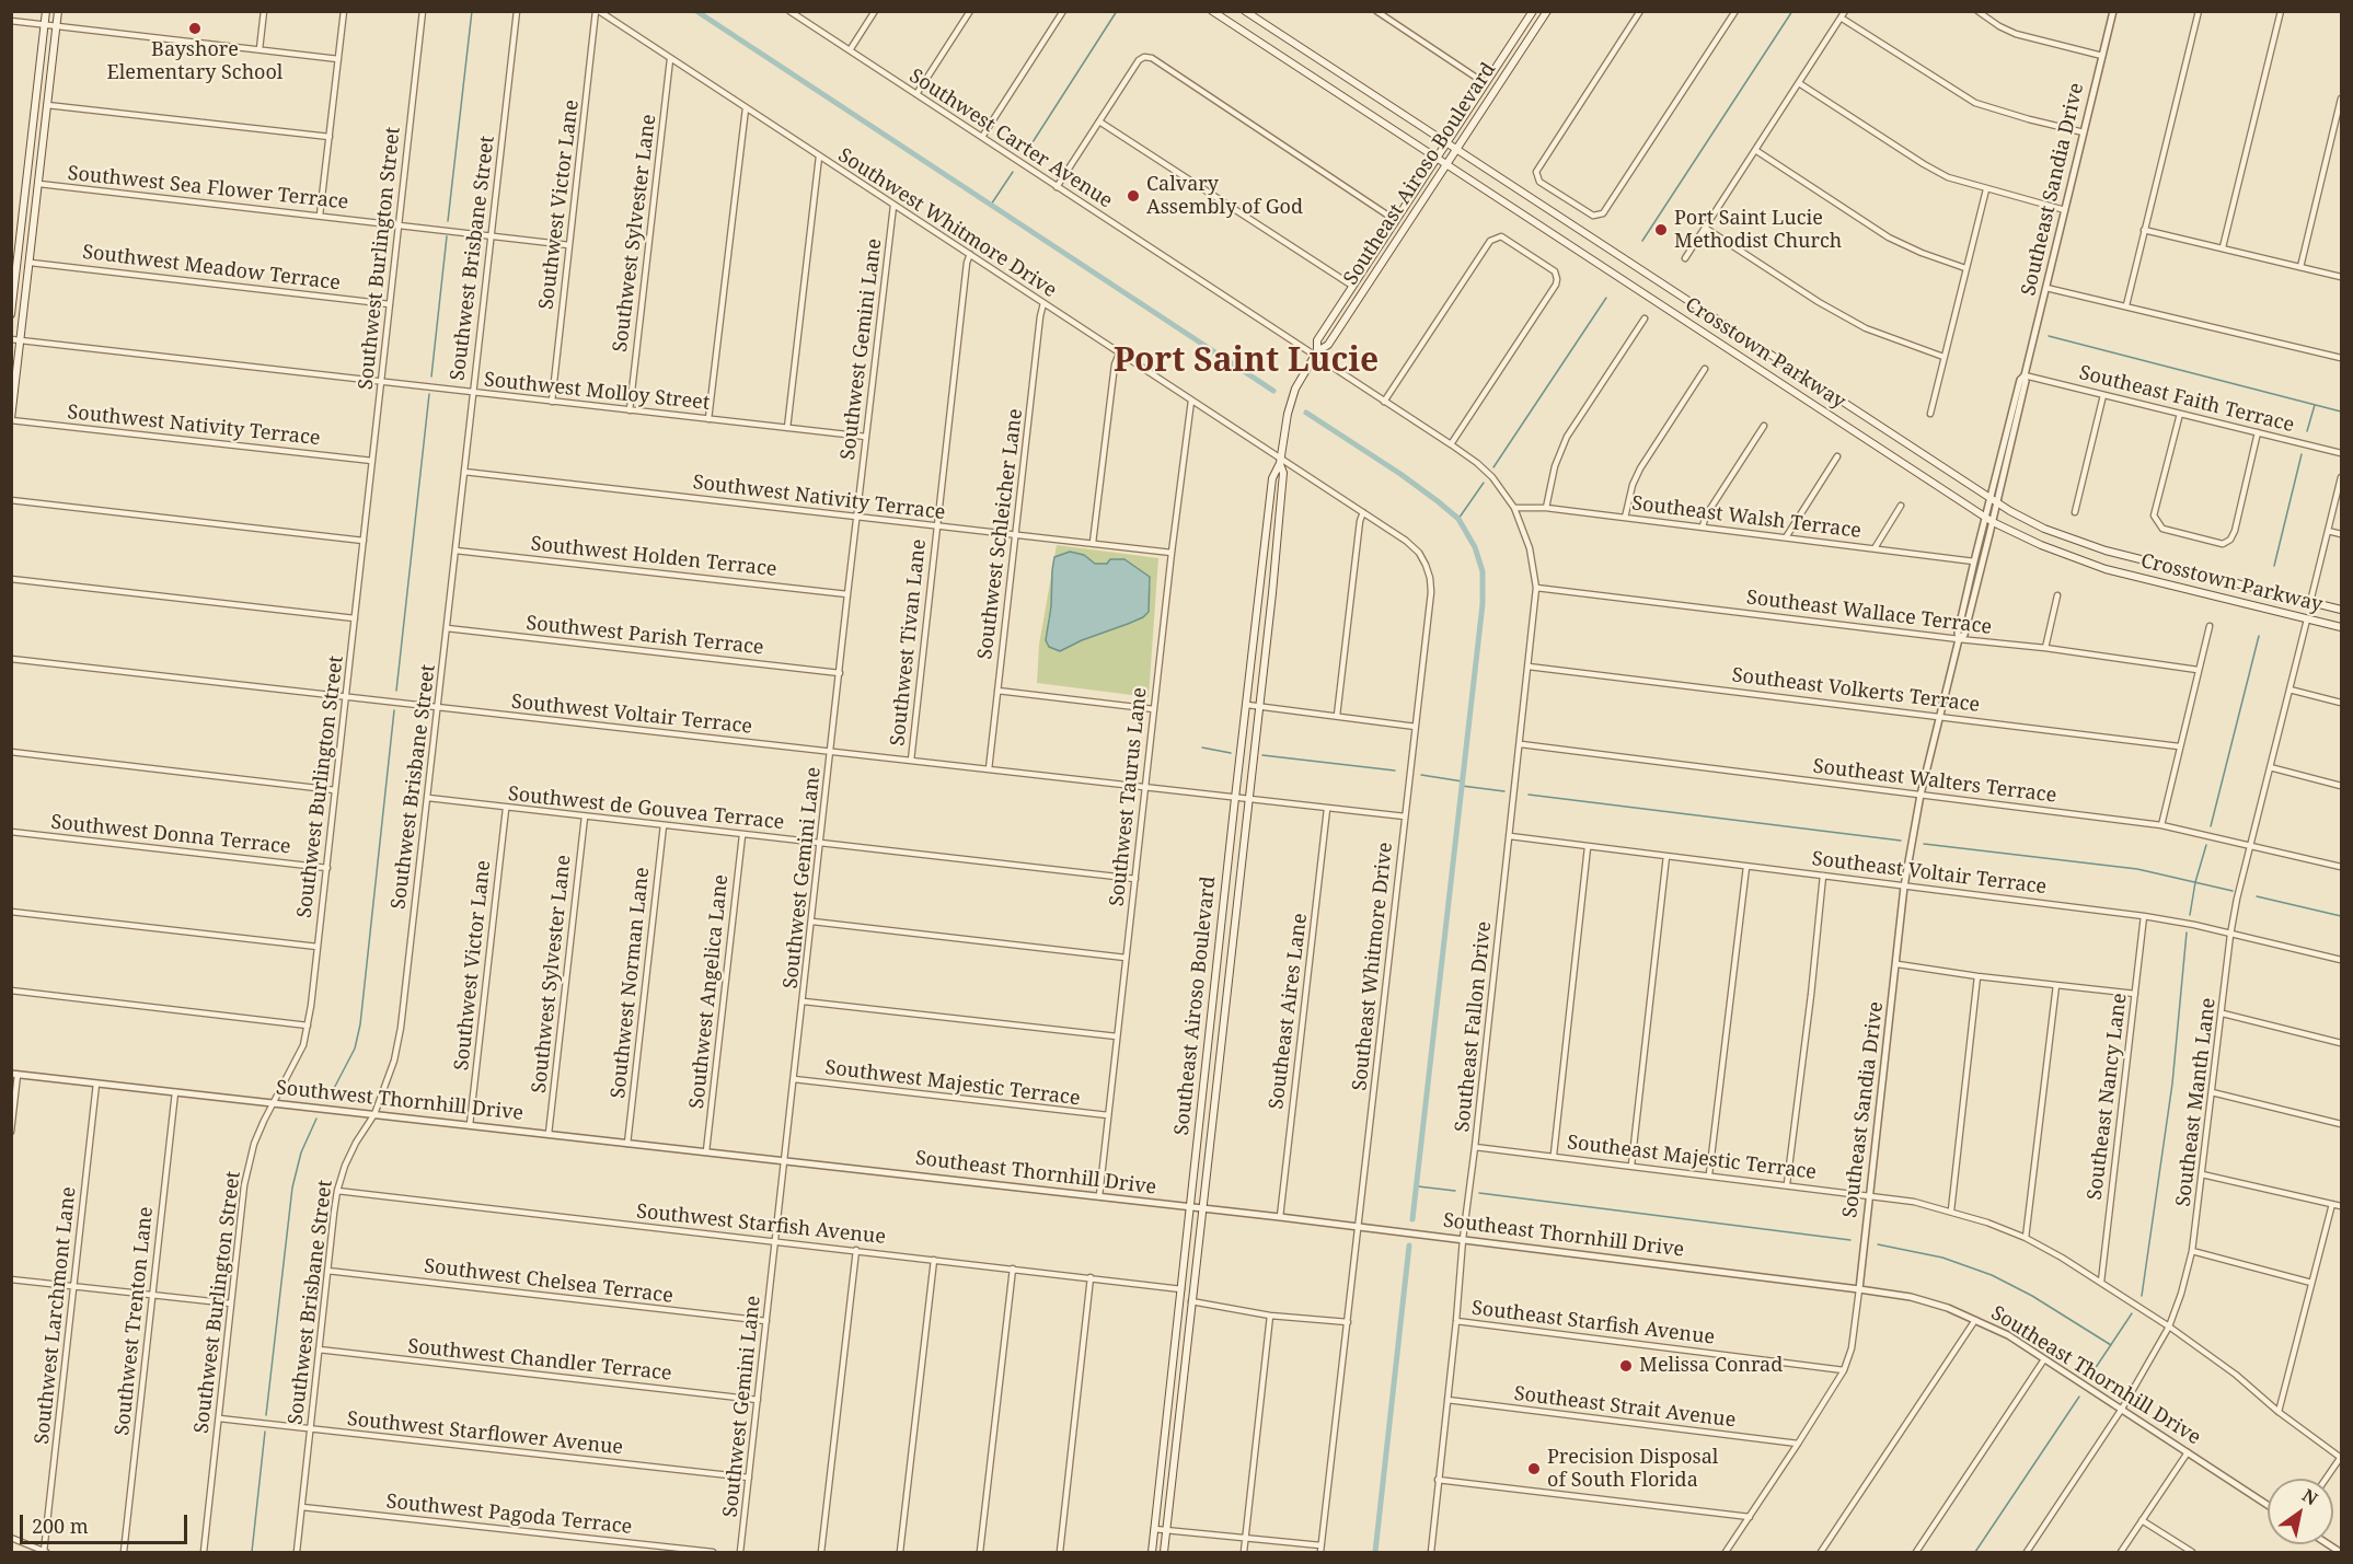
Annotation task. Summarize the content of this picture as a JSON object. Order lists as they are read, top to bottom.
{
  "streets": {
    "main road": ["Southeast Airoso Boulevard", "Crosstown Parkway"],
    "street": [
      "Southwest Carter Avenue",
      "Southwest Sea Flower Terrace",
      "Southeast Sandia Drive",
      "Southwest Victor Lane",
      "Southwest Whitmore Drive",
      "Southwest Sylvester Lane",
      "Southwest Burlington Street",
      "Southwest Brisbane Street",
      "Southwest Meadow Terrace",
      "Southwest Gemini Lane",
      "Southwest Molloy Street",
      "Southeast Faith Terrace",
      "Southwest Nativity Terrace",
      "Southeast Walsh Terrace",
      "Southwest Schleicher Lane",
      "Southwest Holden Terrace",
      "Southeast Wallace Terrace",
      "Southwest Parish Terrace",
      "Southwest Tivan Lane",
      "Southeast Volkerts Terrace",
      "Southwest Voltair Terrace",
      "Southeast Walters Terrace",
      "Southwest Taurus Lane",
      "Southwest de Gouvea Terrace",
      "Southwest Donna Terrace",
      "Southeast Voltair Terrace",
      "Southeast Whitmore Drive",
      "Southwest Norman Lane",
      "Southwest Angelica Lane",
      "Southeast Aires Lane",
      "Southeast Fallon Drive",
      "Southwest Majestic Terrace",
      "Southeast Nancy Lane",
      "Southwest Thornhill Drive",
      "Southeast Manth Lane",
      "Southeast Majestic Terrace",
      "Southeast Thornhill Drive",
      "Southwest Starfish Avenue",
      "Southwest Chelsea Terrace",
      "Southwest Larchmont Lane",
      "Southwest Trenton Lane",
      "Southeast Starfish Avenue",
      "Southwest Chandler Terrace",
      "Southeast Strait Avenue",
      "Southwest Starflower Avenue",
      "Southwest Pagoda Terrace"
    ]
  },
  "crossings": [
    ["Southwest Carter Avenue", "Southeast Airoso Boulevard"],
    ["Southwest Carter Avenue", "Southeast Fallon Drive"],
    ["Southeast Airoso Boulevard", "Southwest Whitmore Drive"],
    ["Southeast Airoso Boulevard", "Crosstown Parkway"],
    ["Southeast Airoso Boulevard", "Southwest Voltair Terrace"],
    ["Southeast Airoso Boulevard", "Southeast Whitmore Drive"],
    ["Southeast Airoso Boulevard", "Southeast Thornhill Drive"],
    ["Southeast Airoso Boulevard", "Southwest Starfish Avenue"],
    ["Southwest Sea Flower Terrace", "Southwest Victor Lane"],
    ["Southwest Sea Flower Terrace", "Southwest Burlington Street"],
    ["Southwest Sea Flower Terrace", "Southwest Brisbane Street"],
    ["Southeast Sandia Drive", "Crosstown Parkway"],
    ["Southeast Sandia Drive", "Southeast Faith Terrace"],
    ["Southeast Sandia Drive", "Southeast Walsh Terrace"],
    ["Southeast Sandia Drive", "Southeast Wallace Terrace"],
    ["Southeast Sandia Drive", "Southeast Volkerts Terrace"],
    ["Southeast Sandia Drive", "Southeast Walters Terrace"],
    ["Southeast Sandia Drive", "Southeast Voltair Terrace"],
    ["Southeast Sandia Drive", "Southeast Majestic Terrace"],
    ["Southeast Sandia Drive", "Southeast Thornhill Drive"],
    ["Southeast Sandia Drive", "Southeast Starfish Avenue"],
    ["Southeast Sandia Drive", "Southeast Strait Avenue"],
    ["Southwest Victor Lane", "Southwest Whitmore Drive"],
    ["Southwest Victor Lane", "Southwest Molloy Street"],
    ["Southwest Victor Lane", "Southwest de Gouvea Terrace"],
    ["Southwest Victor Lane", "Southwest Thornhill Drive"],
    ["Southwest Whitmore Drive", "Southwest Sylvester Lane"],
    ["Southwest Whitmore Drive", "Southwest Gemini Lane"],
    ["Southwest Whitmore Drive", "Southwest Schleicher Lane"],
    ["Southwest Whitmore Drive", "Southwest Tivan Lane"],
    ["Southwest Whitmore Drive", "Southwest Taurus Lane"],
    ["Southwest Whitmore Drive", "Southeast Whitmore Drive"],
    ["Southwest Sylvester Lane", "Southwest Molloy Street"],
    ["Southwest Sylvester Lane", "Southwest de Gouvea Terrace"],
    ["Southwest Sylvester Lane", "Southwest Thornhill Drive"],
    ["Southwest Burlington Street", "Southwest Meadow Terrace"],
    ["Southwest Burlington Street", "Southwest Molloy Street"],
    ["Southwest Burlington Street", "Southwest Nativity Terrace"],
    ["Southwest Burlington Street", "Southwest Voltair Terrace"],
    ["Southwest Burlington Street", "Southwest Donna Terrace"],
    ["Southwest Burlington Street", "Southwest Thornhill Drive"],
    ["Southwest Burlington Street", "Southwest Starflower Avenue"],
    ["Southwest Brisbane Street", "Southwest Molloy Street"],
    ["Southwest Brisbane Street", "Southwest Nativity Terrace"],
    ["Southwest Brisbane Street", "Southwest Holden Terrace"],
    ["Southwest Brisbane Street", "Southwest Parish Terrace"],
    ["Southwest Brisbane Street", "Southwest Voltair Terrace"],
    ["Southwest Brisbane Street", "Southwest de Gouvea Terrace"],
    ["Southwest Brisbane Street", "Southwest Thornhill Drive"],
    ["Southwest Brisbane Street", "Southwest Starfish Avenue"],
    ["Southwest Brisbane Street", "Southwest Chelsea Terrace"],
    ["Southwest Brisbane Street", "Southwest Chandler Terrace"],
    ["Southwest Brisbane Street", "Southwest Starflower Avenue"],
    ["Southwest Brisbane Street", "Southwest Pagoda Terrace"],
    ["Southwest Gemini Lane", "Southwest Molloy Street"],
    ["Southwest Gemini Lane", "Southwest Nativity Terrace"],
    ["Southwest Gemini Lane", "Southwest Holden Terrace"],
    ["Southwest Gemini Lane", "Southwest Parish Terrace"],
    ["Southwest Gemini Lane", "Southwest Voltair Terrace"],
    ["Southwest Gemini Lane", "Southwest de Gouvea Terrace"],
    ["Southwest Gemini Lane", "Southwest Majestic Terrace"],
    ["Southwest Gemini Lane", "Southwest Thornhill Drive"],
    ["Southwest Gemini Lane", "Southeast Thornhill Drive"],
    ["Southwest Gemini Lane", "Southwest Starfish Avenue"],
    ["Southwest Gemini Lane", "Southwest Chelsea Terrace"],
    ["Southwest Gemini Lane", "Southwest Chandler Terrace"],
    ["Southwest Gemini Lane", "Southwest Starflower Avenue"],
    ["Crosstown Parkway", "Southeast Manth Lane"],
    ["Southwest Nativity Terrace", "Southwest Schleicher Lane"],
    ["Southwest Nativity Terrace", "Southwest Tivan Lane"],
    ["Southwest Nativity Terrace", "Southwest Taurus Lane"],
    ["Southeast Walsh Terrace", "Southeast Fallon Drive"],
    ["Southwest Schleicher Lane", "Southwest Voltair Terrace"],
    ["Southeast Wallace Terrace", "Southeast Fallon Drive"],
    ["Southwest Tivan Lane", "Southwest Voltair Terrace"],
    ["Southeast Volkerts Terrace", "Southeast Fallon Drive"],
    ["Southwest Voltair Terrace", "Southwest Taurus Lane"],
    ["Southeast Walters Terrace", "Southeast Fallon Drive"],
    ["Southeast Walters Terrace", "Southeast Manth Lane"],
    ["Southwest Taurus Lane", "Southwest de Gouvea Terrace"],
    ["Southwest Taurus Lane", "Southwest Majestic Terrace"],
    ["Southwest Taurus Lane", "Southeast Thornhill Drive"],
    ["Southwest de Gouvea Terrace", "Southwest Norman Lane"],
    ["Southwest de Gouvea Terrace", "Southwest Angelica Lane"],
    ["Southeast Voltair Terrace", "Southeast Fallon Drive"],
    ["Southeast Voltair Terrace", "Southeast Nancy Lane"],
    ["Southeast Voltair Terrace", "Southeast Manth Lane"],
    ["Southeast Whitmore Drive", "Southeast Thornhill Drive"],
    ["Southwest Norman Lane", "Southwest Thornhill Drive"],
    ["Southwest Angelica Lane", "Southwest Thornhill Drive"],
    ["Southeast Aires Lane", "Southeast Thornhill Drive"],
    ["Southeast Fallon Drive", "Southeast Majestic Terrace"],
    ["Southeast Fallon Drive", "Southeast Thornhill Drive"],
    ["Southeast Fallon Drive", "Southeast Starfish Avenue"],
    ["Southeast Fallon Drive", "Southeast Strait Avenue"],
    ["Southeast Nancy Lane", "Southeast Majestic Terrace"],
    ["Southwest Thornhill Drive", "Southeast Thornhill Drive"],
    ["Southwest Thornhill Drive", "Southwest Larchmont Lane"],
    ["Southwest Thornhill Drive", "Southwest Trenton Lane"],
    ["Southeast Manth Lane", "Southeast Majestic Terrace"],
    ["Southeast Manth Lane", "Southeast Thornhill Drive"]
  ],
  "districts": ["Port Saint Lucie"],
  "places": [
    "Bayshore Elementary School",
    "Calvary Assembly of God",
    "Port Saint Lucie Methodist Church",
    "Melissa Conrad",
    "Precision Disposal of South Florida"
  ],
  "scale_bar": "200 m",
  "north": "top right"
}
